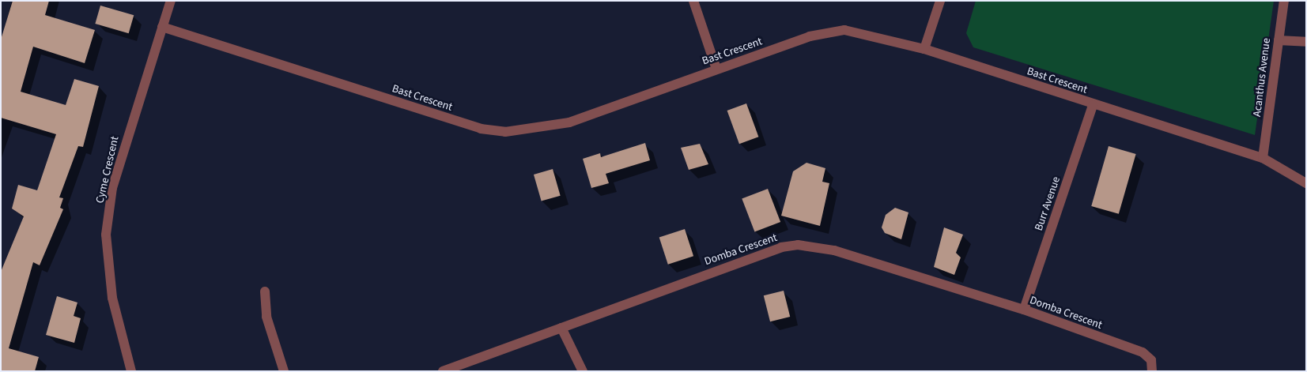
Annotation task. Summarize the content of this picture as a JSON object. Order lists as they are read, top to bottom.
{
  "streets": {
    "street": [
      "Bast Crescent",
      "Acanthus Avenue",
      "Cyme Crescent",
      "Burr Avenue",
      "Domba Crescent"
    ]
  },
  "crossings": [
    ["Bast Crescent", "Acanthus Avenue"],
    ["Bast Crescent", "Cyme Crescent"],
    ["Bast Crescent", "Burr Avenue"],
    ["Burr Avenue", "Domba Crescent"]
  ]
}
